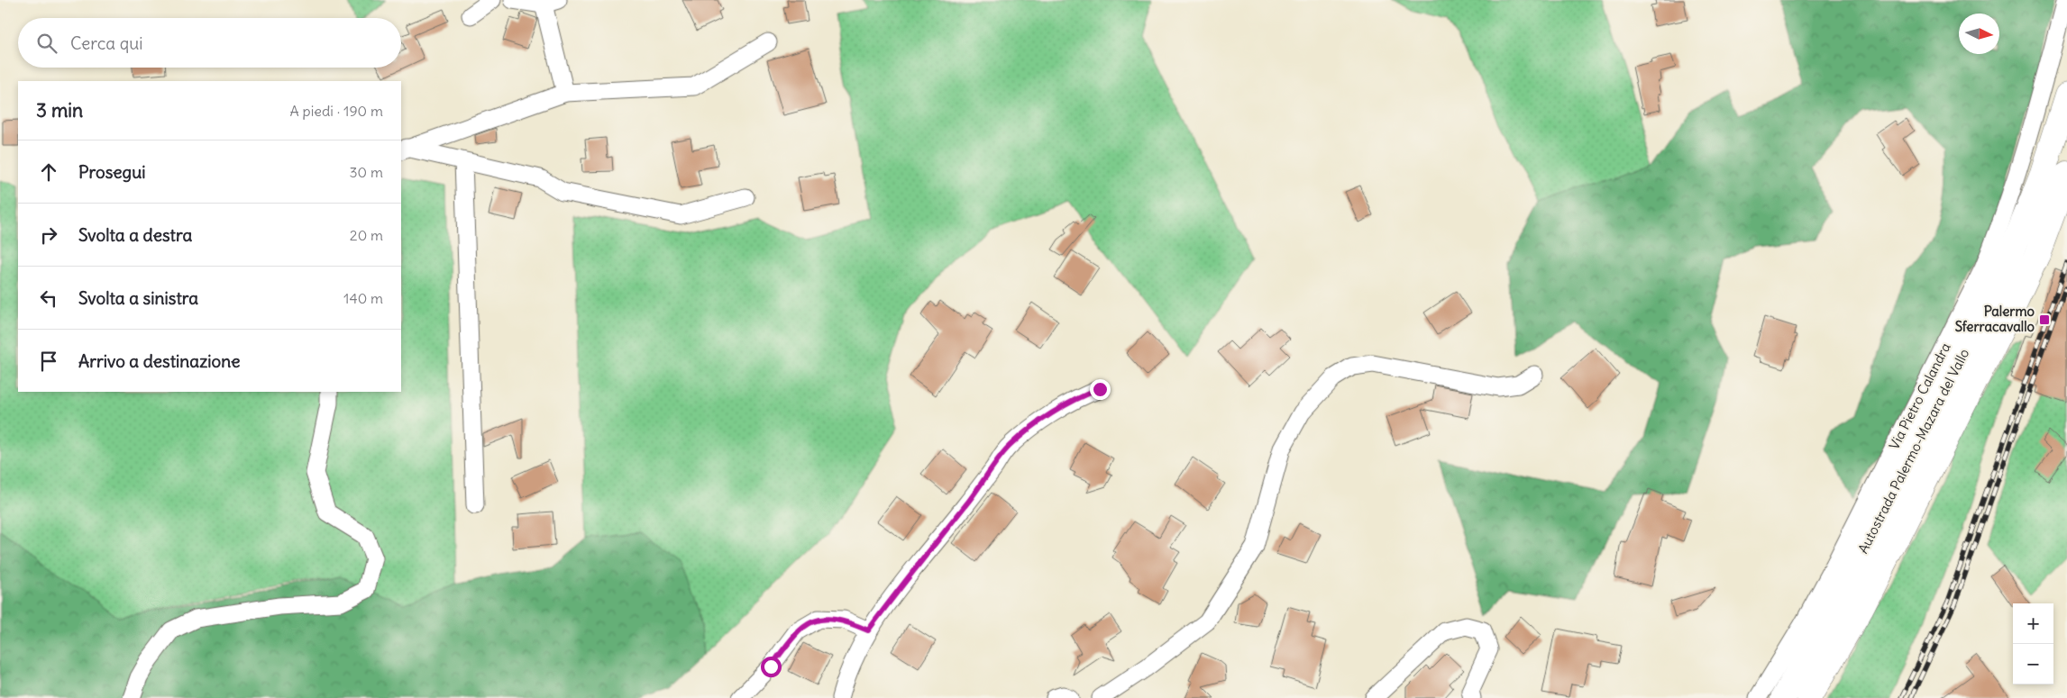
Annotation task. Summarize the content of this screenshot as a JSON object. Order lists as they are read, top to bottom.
{
  "streets": {
    "highway": ["Autostrada Palermo-Mazara del Vallo"],
    "street": ["Via Pietro Calandra"]
  },
  "places": {
    "transit": ["Palermo Sferracavallo"]
  },
  "north": "right",
  "page": {
    "search": "Cerca qui",
    "heading": ["3 min", "A piedi · 190 m"],
    "list": [
      ["Prosegui", "30 m"],
      ["Svolta a destra", "20 m"],
      ["Svolta a sinistra", "140 m"],
      "Arrivo a destinazione"
    ],
    "map_buttons": ["+", "−"]
  }
}
